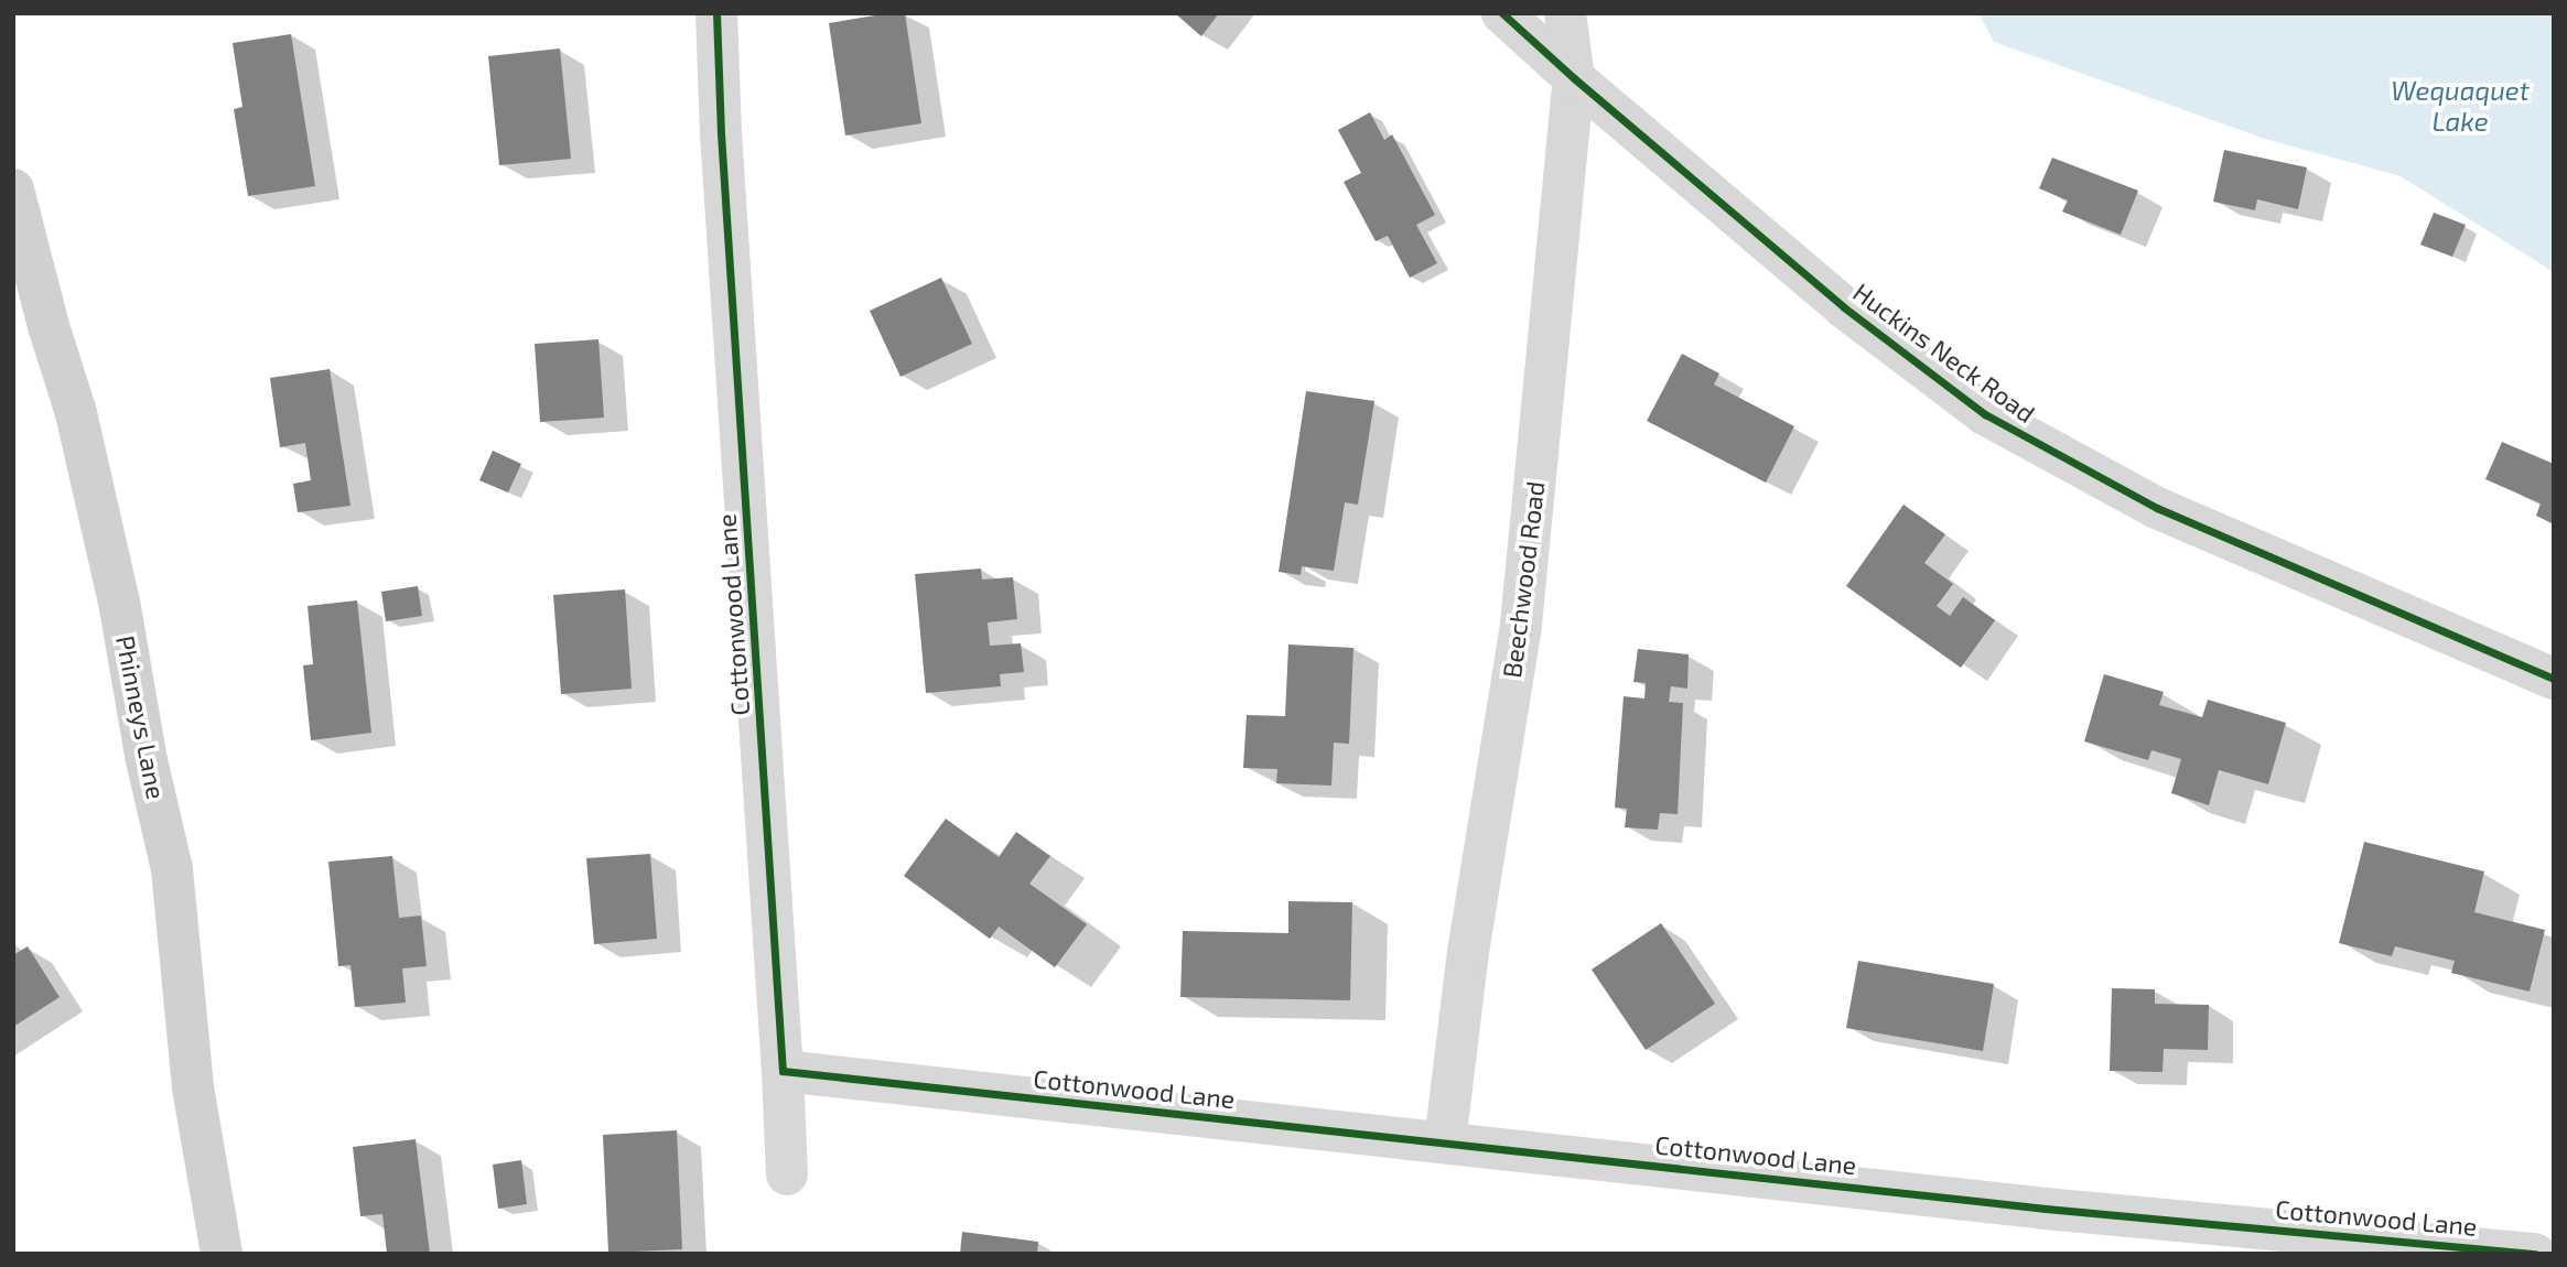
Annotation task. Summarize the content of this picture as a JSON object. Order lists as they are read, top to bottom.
{
  "streets": {
    "main road": ["Phinneys Lane"],
    "street": ["Huckins Neck Road", "Beechwood Road", "Cottonwood Lane"]
  },
  "crossings": [
    ["Huckins Neck Road", "Beechwood Road"],
    ["Beechwood Road", "Cottonwood Lane"]
  ],
  "water": ["Wequaquet Lake"]
}
